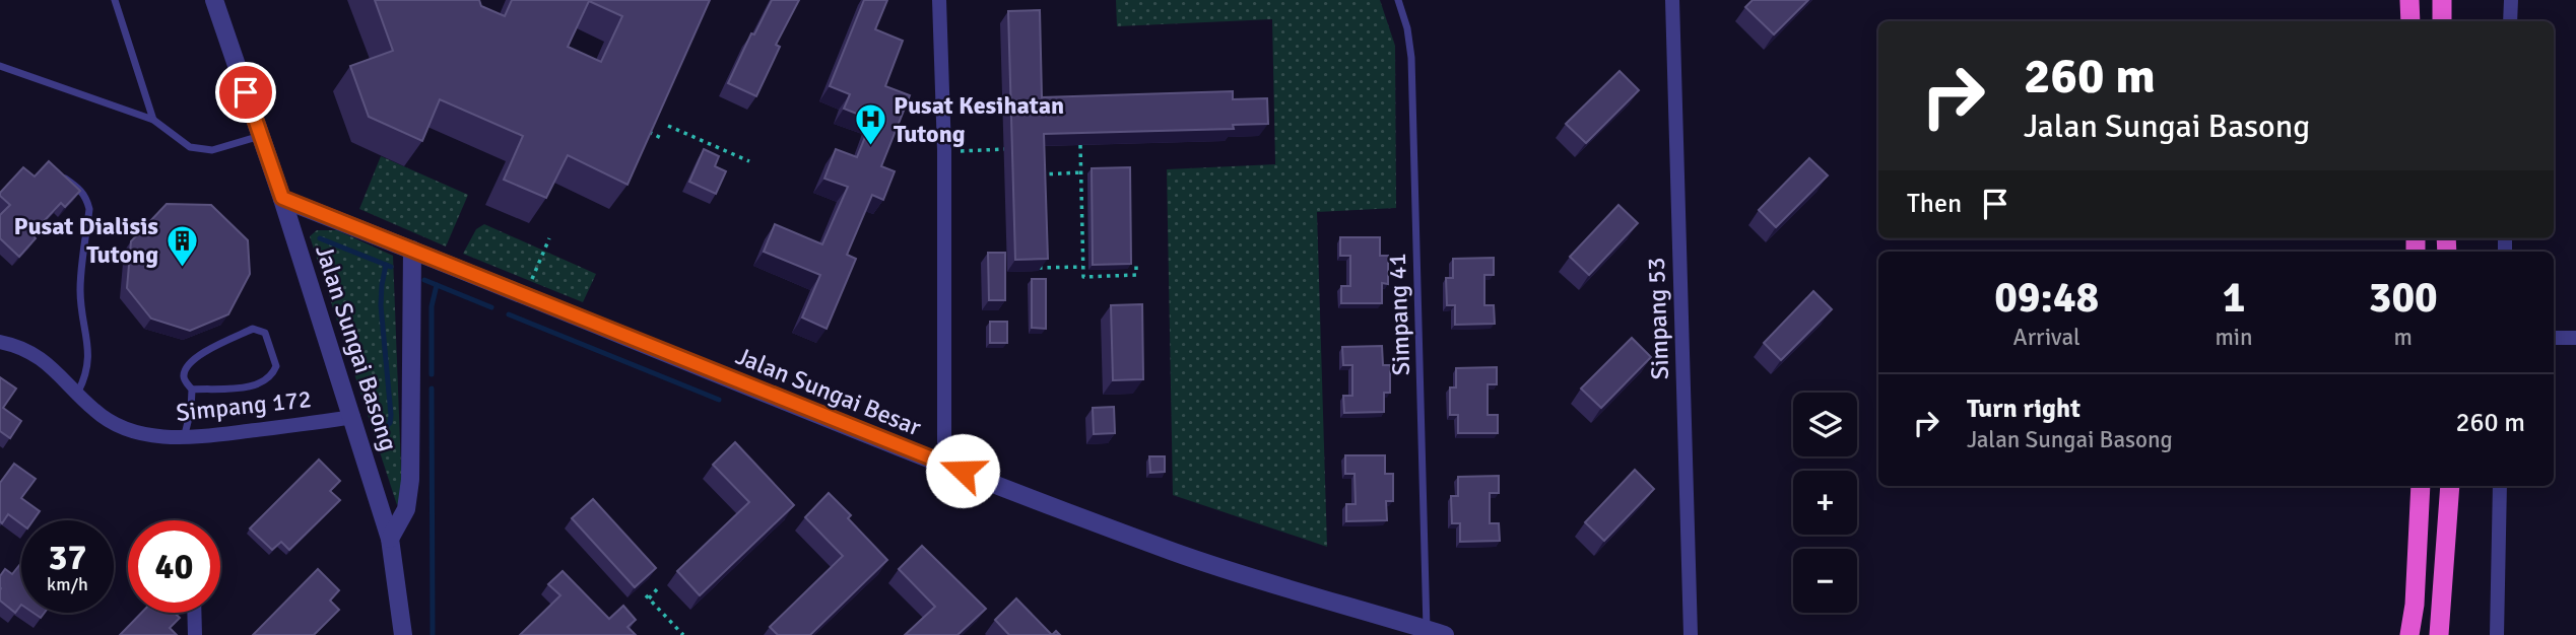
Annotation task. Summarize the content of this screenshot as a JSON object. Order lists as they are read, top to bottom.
{
  "streets": {
    "street": [
      "Simpang 53",
      "Jalan Sungai Basong",
      "Jalan Sungai Besar",
      "Simpang 172"
    ],
    "lane": ["Simpang 41"]
  },
  "crossings": [
    ["Simpang 41", "Jalan Sungai Besar"],
    ["Jalan Sungai Basong", "Jalan Sungai Besar"],
    ["Jalan Sungai Basong", "Simpang 172"]
  ],
  "places": {
    "hospital": ["Pusat Kesihatan Tutong"],
    "building": ["Pusat Dialisis Tutong"]
  },
  "page": {
    "turn": ["260 m", "Jalan Sungai Basong"],
    "then": "Then",
    "eta": [
      "09:48",
      "Arrival",
      "1",
      "min",
      "300",
      "m"
    ],
    "list": [
      {
        "name": "Turn right",
        "note": "Jalan Sungai Basong",
        "value": "260 m"
      }
    ],
    "map_buttons": ["+", "−"],
    "speed": "37 km/h",
    "limit": "40"
  }
}
